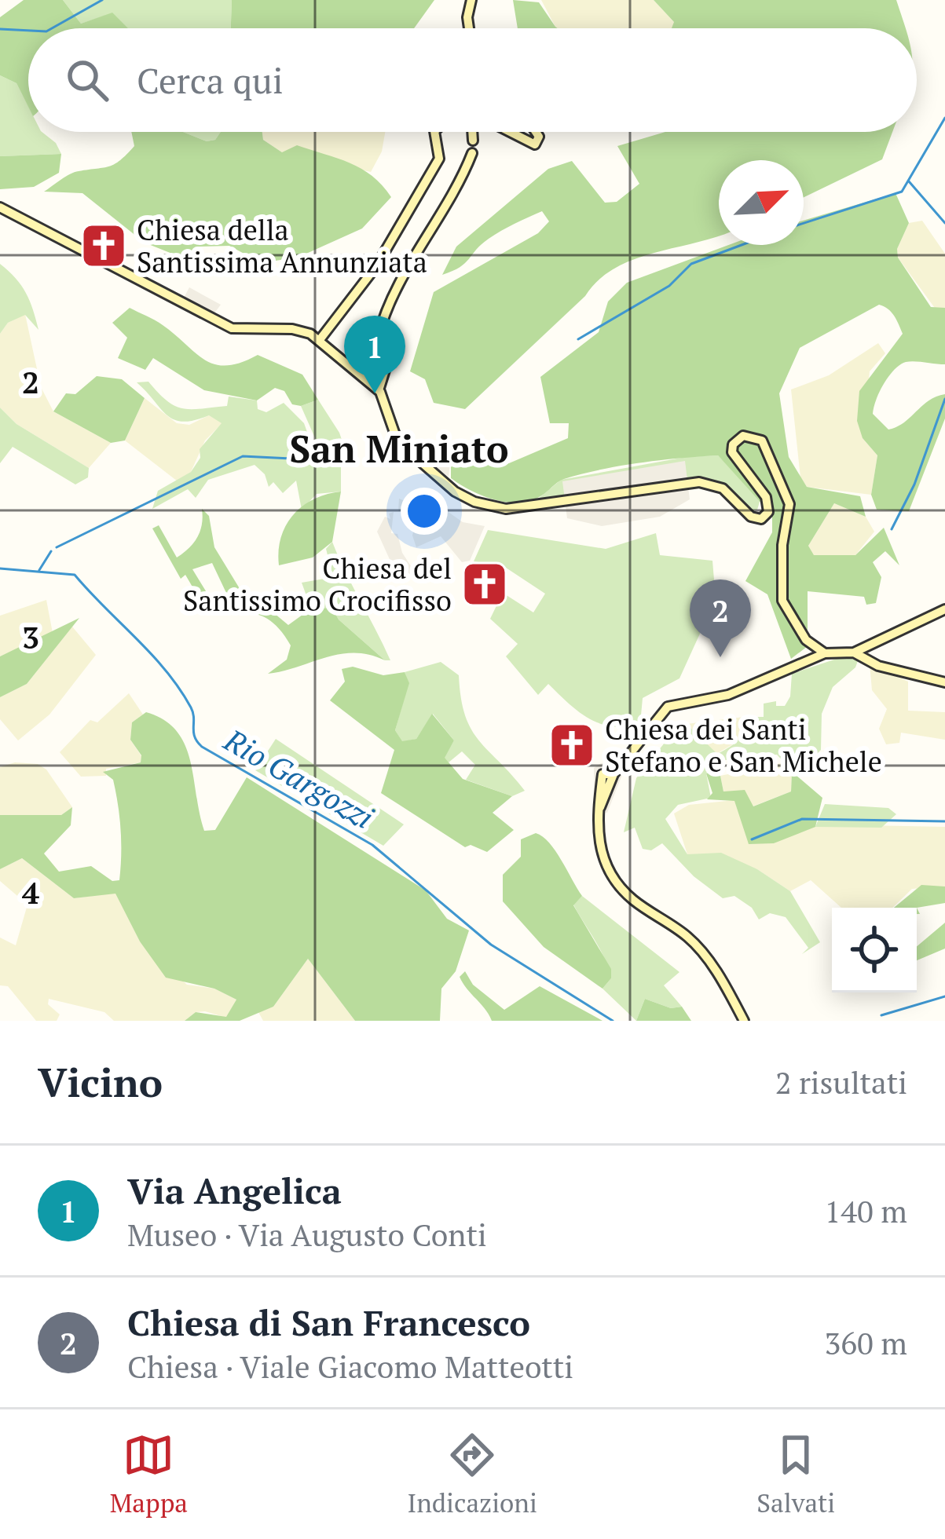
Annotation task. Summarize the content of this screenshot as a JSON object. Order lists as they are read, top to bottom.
{
  "districts": ["San Miniato"],
  "water": ["Rio Gargozzi"],
  "places": {
    "church": ["Chiesa della Santissima Annunziata", "Chiesa del Santissimo Crocifisso", "Chiesa dei Santi Stefano e San Michele"]
  },
  "north": "top right",
  "page": {
    "search": "Cerca qui",
    "pins": ["1", "2"],
    "heading": ["Vicino", "2 risultati"],
    "list": [
      {
        "mark": "1",
        "name": "Via Angelica",
        "note": "Museo · Via Augusto Conti",
        "value": "140 m"
      },
      {
        "mark": "2",
        "name": "Chiesa di San Francesco",
        "note": "Chiesa · Viale Giacomo Matteotti",
        "value": "360 m"
      }
    ],
    "nav": ["Mappa", "Indicazioni", "Salvati"]
  },
  "grid": {
    "rows": ["2", "3", "4"]
  }
}
